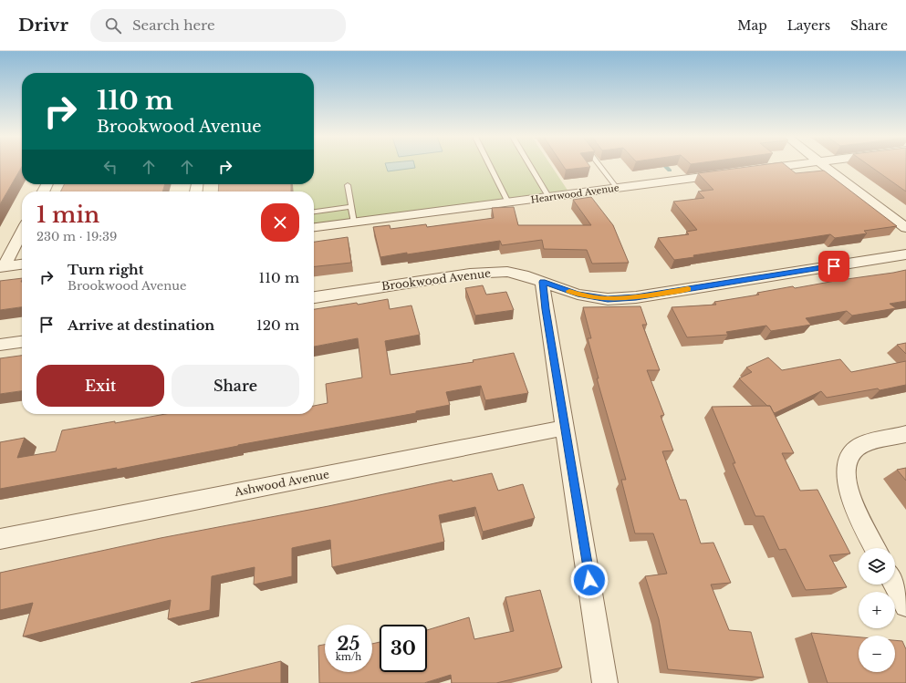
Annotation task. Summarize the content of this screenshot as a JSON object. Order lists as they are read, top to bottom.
{
  "streets": {
    "street": ["Heartwood Avenue", "Brookwood Avenue", "Ashwood Avenue"]
  },
  "page": {
    "header": "Drivr",
    "search": "Search here",
    "nav": ["Map", "Layers", "Share"],
    "turn": ["110 m", "Brookwood Avenue"],
    "heading": ["1 min", "230 m · 19:39"],
    "list": [
      {
        "name": "Turn right",
        "note": "Brookwood Avenue",
        "value": "110 m"
      },
      {
        "name": "Arrive at destination",
        "value": "120 m"
      }
    ],
    "buttons": ["Exit", "Share"],
    "map_buttons": ["+", "−"],
    "speed": "25 km/h",
    "limit": "30"
  }
}
